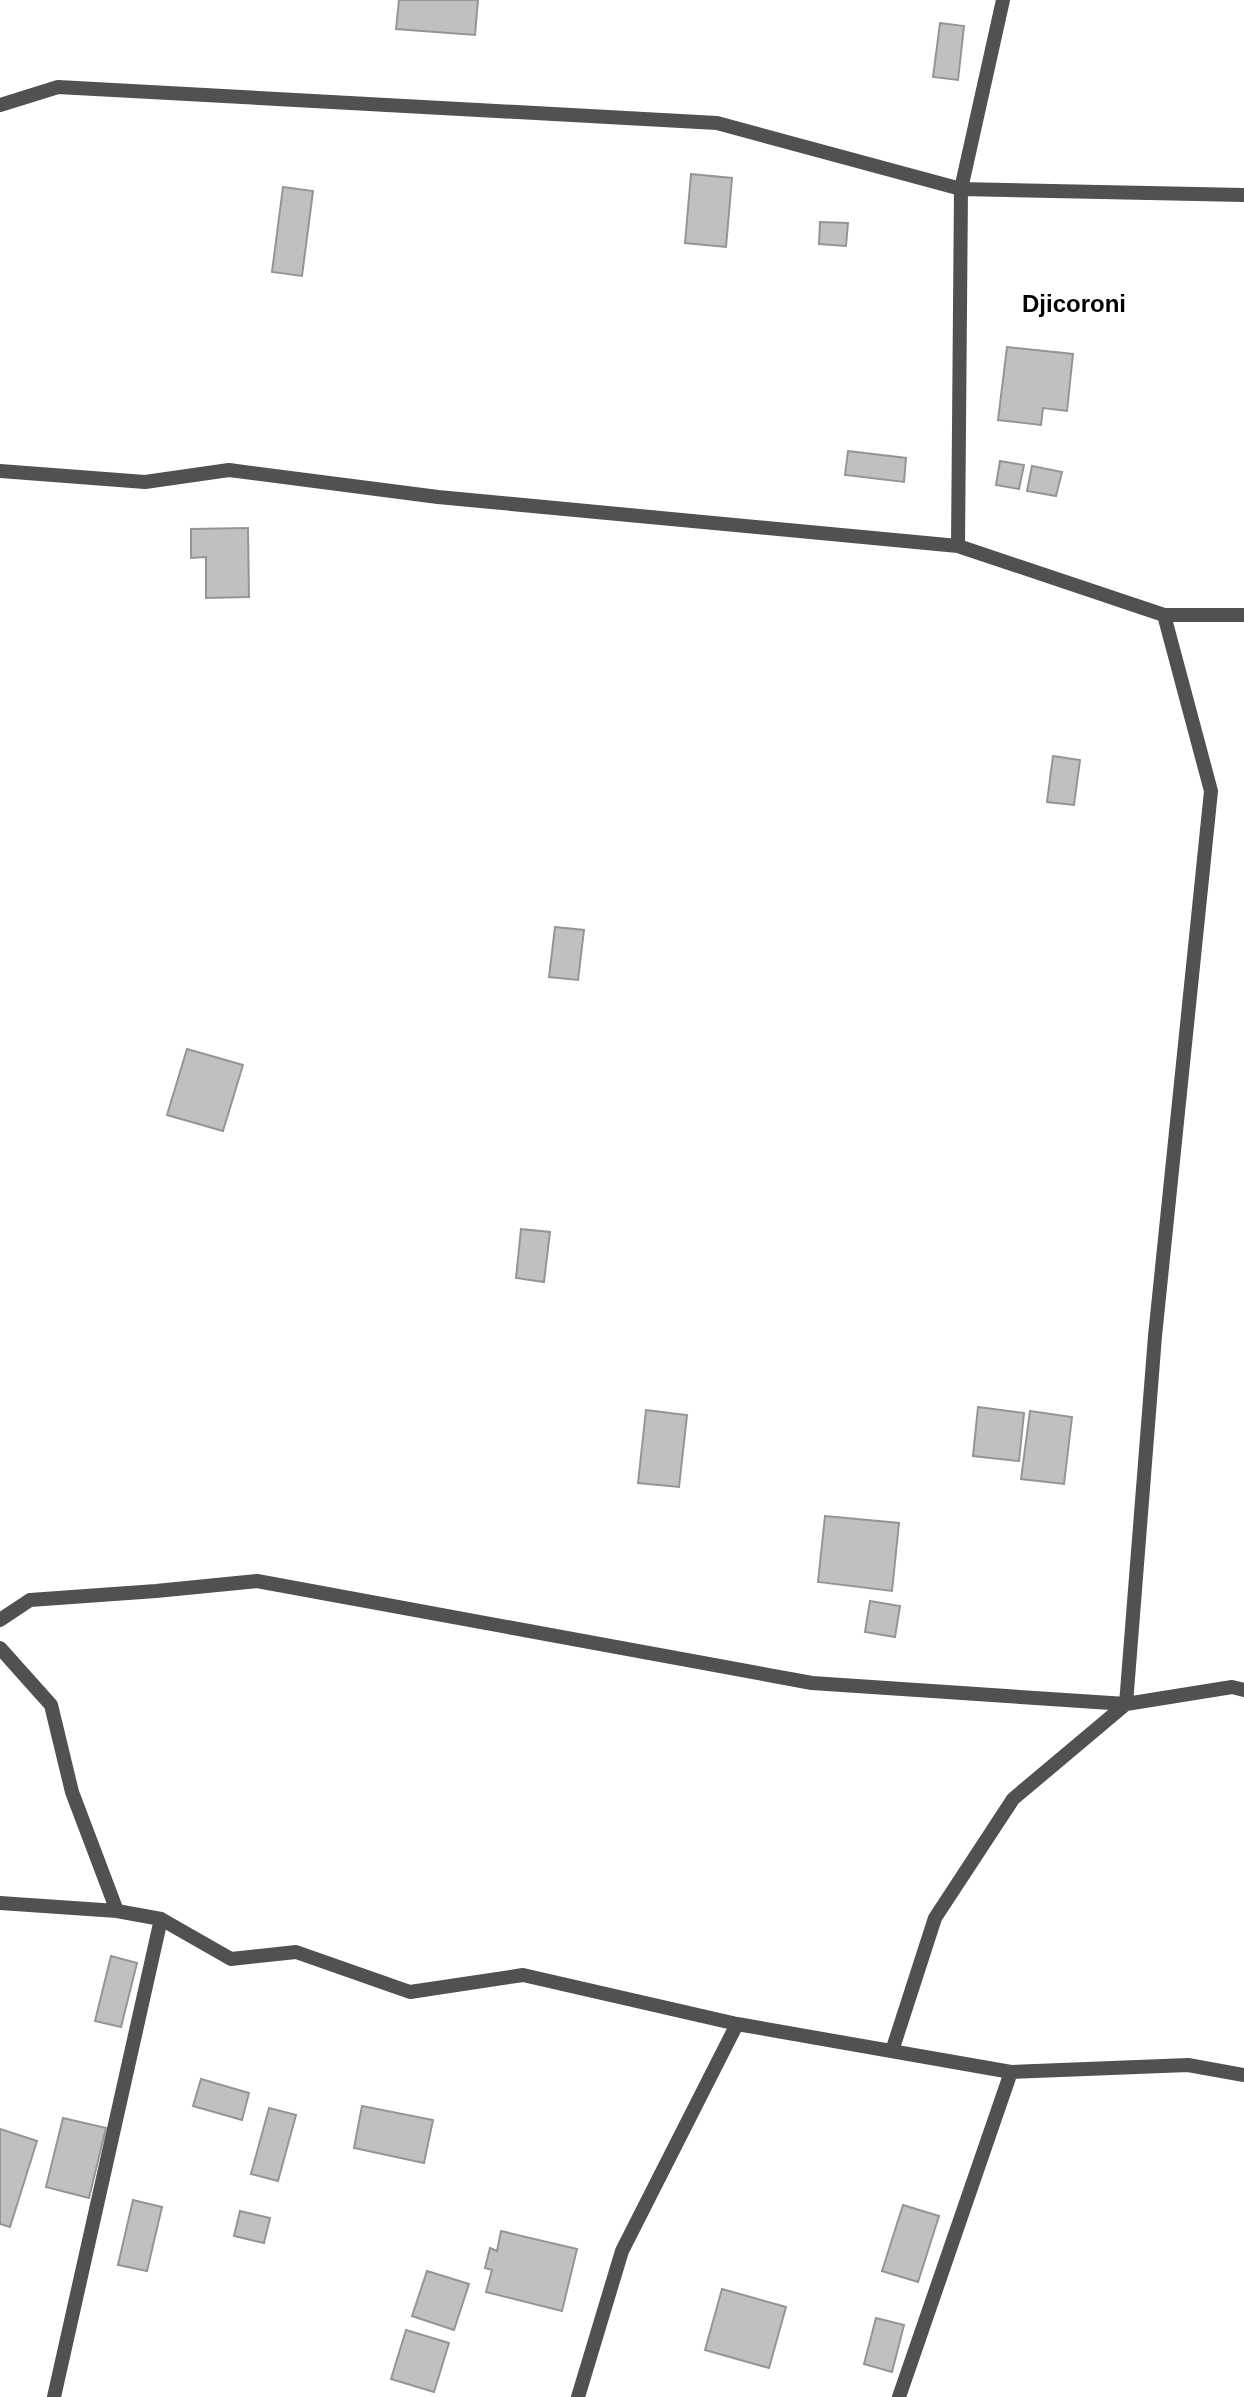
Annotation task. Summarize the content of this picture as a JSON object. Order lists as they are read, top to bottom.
{
  "districts": ["Djicoroni"]
}
